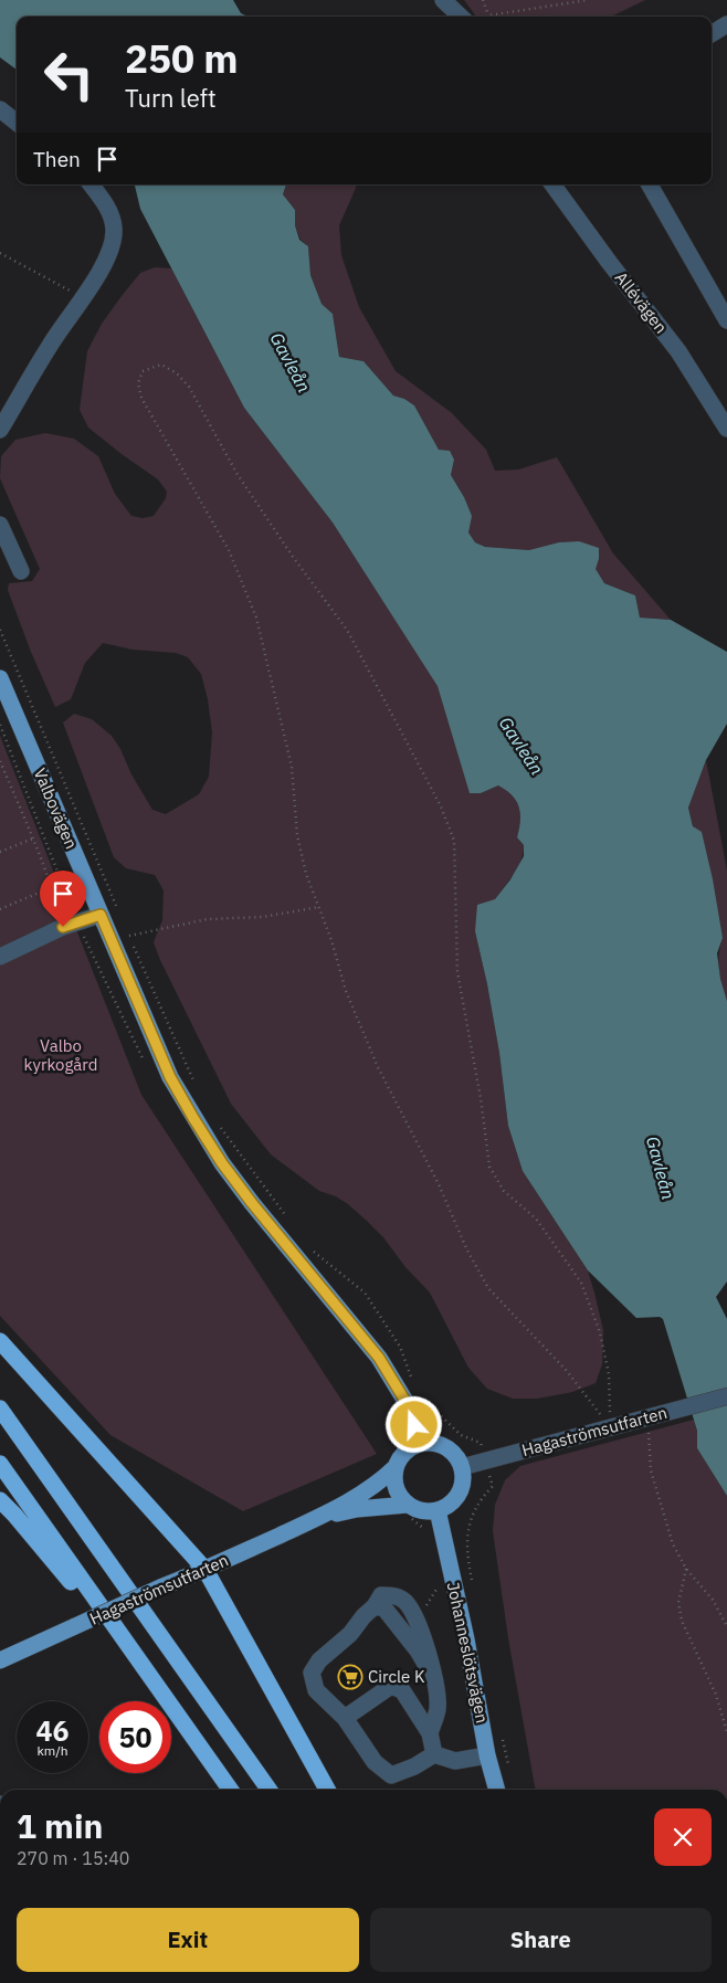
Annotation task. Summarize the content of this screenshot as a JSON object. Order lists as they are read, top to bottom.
{
  "streets": {
    "main road": ["Valbovägen", "Hagaströmsutfarten", "Johanneslötsvägen"],
    "street": ["Allévägen"]
  },
  "crossings": [
    ["Valbovägen", "Hagaströmsutfarten"],
    ["Valbovägen", "Johanneslötsvägen"],
    ["Hagaströmsutfarten", "Johanneslötsvägen"]
  ],
  "water": ["Gavleån"],
  "parks": ["Valbo kyrkogård"],
  "places": {
    "supermarket": ["Circle K"]
  },
  "page": {
    "turn": ["250 m", "Turn left"],
    "then": "Then",
    "speed": "46 km/h",
    "limit": "50",
    "heading": ["1 min", "270 m · 15:40"],
    "buttons": ["Exit", "Share"]
  }
}
